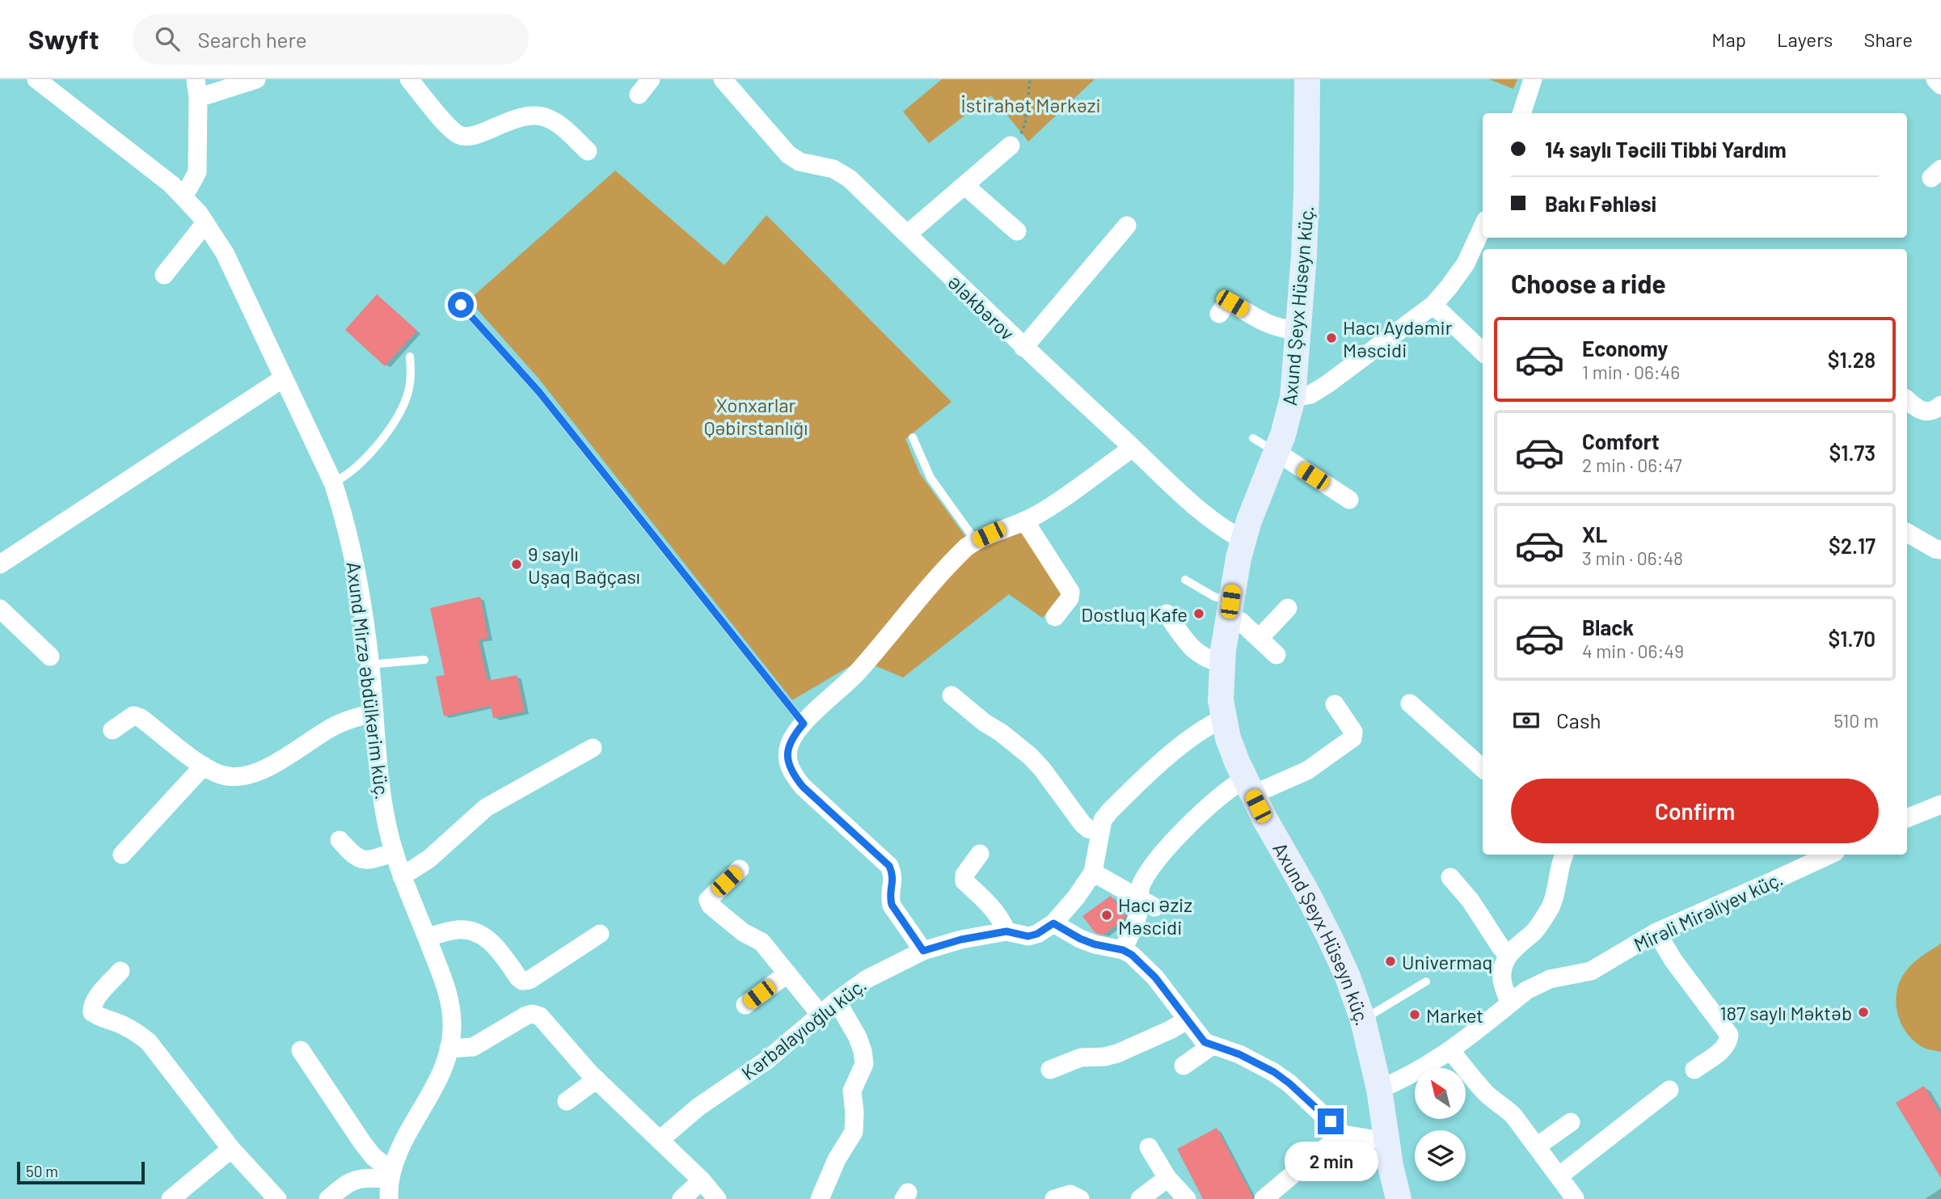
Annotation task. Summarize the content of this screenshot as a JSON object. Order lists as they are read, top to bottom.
{
  "streets": {
    "main road": ["Axund Şeyx Hüseyn küç."],
    "street": [
      "Ələkbərov",
      "Axund Mirzə Əbdülkərim küç.",
      "Mirəli Mirəliyev küç.",
      "Kərbalayıoğlu küç."
    ]
  },
  "crossings": [
    ["Axund Şeyx Hüseyn küç.", "Ələkbərov"],
    ["Axund Şeyx Hüseyn küç.", "Mirəli Mirəliyev küç."],
    ["Axund Şeyx Hüseyn küç.", "Kərbalayıoğlu küç."]
  ],
  "parks": ["İstirahət Mərkəzi", "Xonxarlar Qəbirstanlığı"],
  "places": [
    "Hacı Aydəmir Məscidi",
    "9 saylı Uşaq Bağçası",
    "Dostluq Kafe",
    "Hacı Əziz Məscidi",
    "Univermaq",
    "187 saylı Məktəb",
    "Market"
  ],
  "scale_bar": "50 m",
  "north": "top left",
  "page": {
    "header": "Swyft",
    "search": "Search here",
    "nav": ["Map", "Layers", "Share"],
    "banner": ["14 saylı Təcili Tibbi Yardım", "Bakı Fəhləsi"],
    "heading": "Choose a ride",
    "list": [
      {
        "name": "Economy",
        "note": "1 min · 06:46",
        "value": "$1.28"
      },
      {
        "name": "Comfort",
        "note": "2 min · 06:47",
        "value": "$1.73"
      },
      {
        "name": "XL",
        "note": "3 min · 06:48",
        "value": "$2.17"
      },
      {
        "name": "Black",
        "note": "4 min · 06:49",
        "value": "$1.70"
      }
    ],
    "pay": ["Cash", "510 m"],
    "buttons": "Confirm",
    "bubble": "2 min",
    "scale": "50 m"
  }
}
